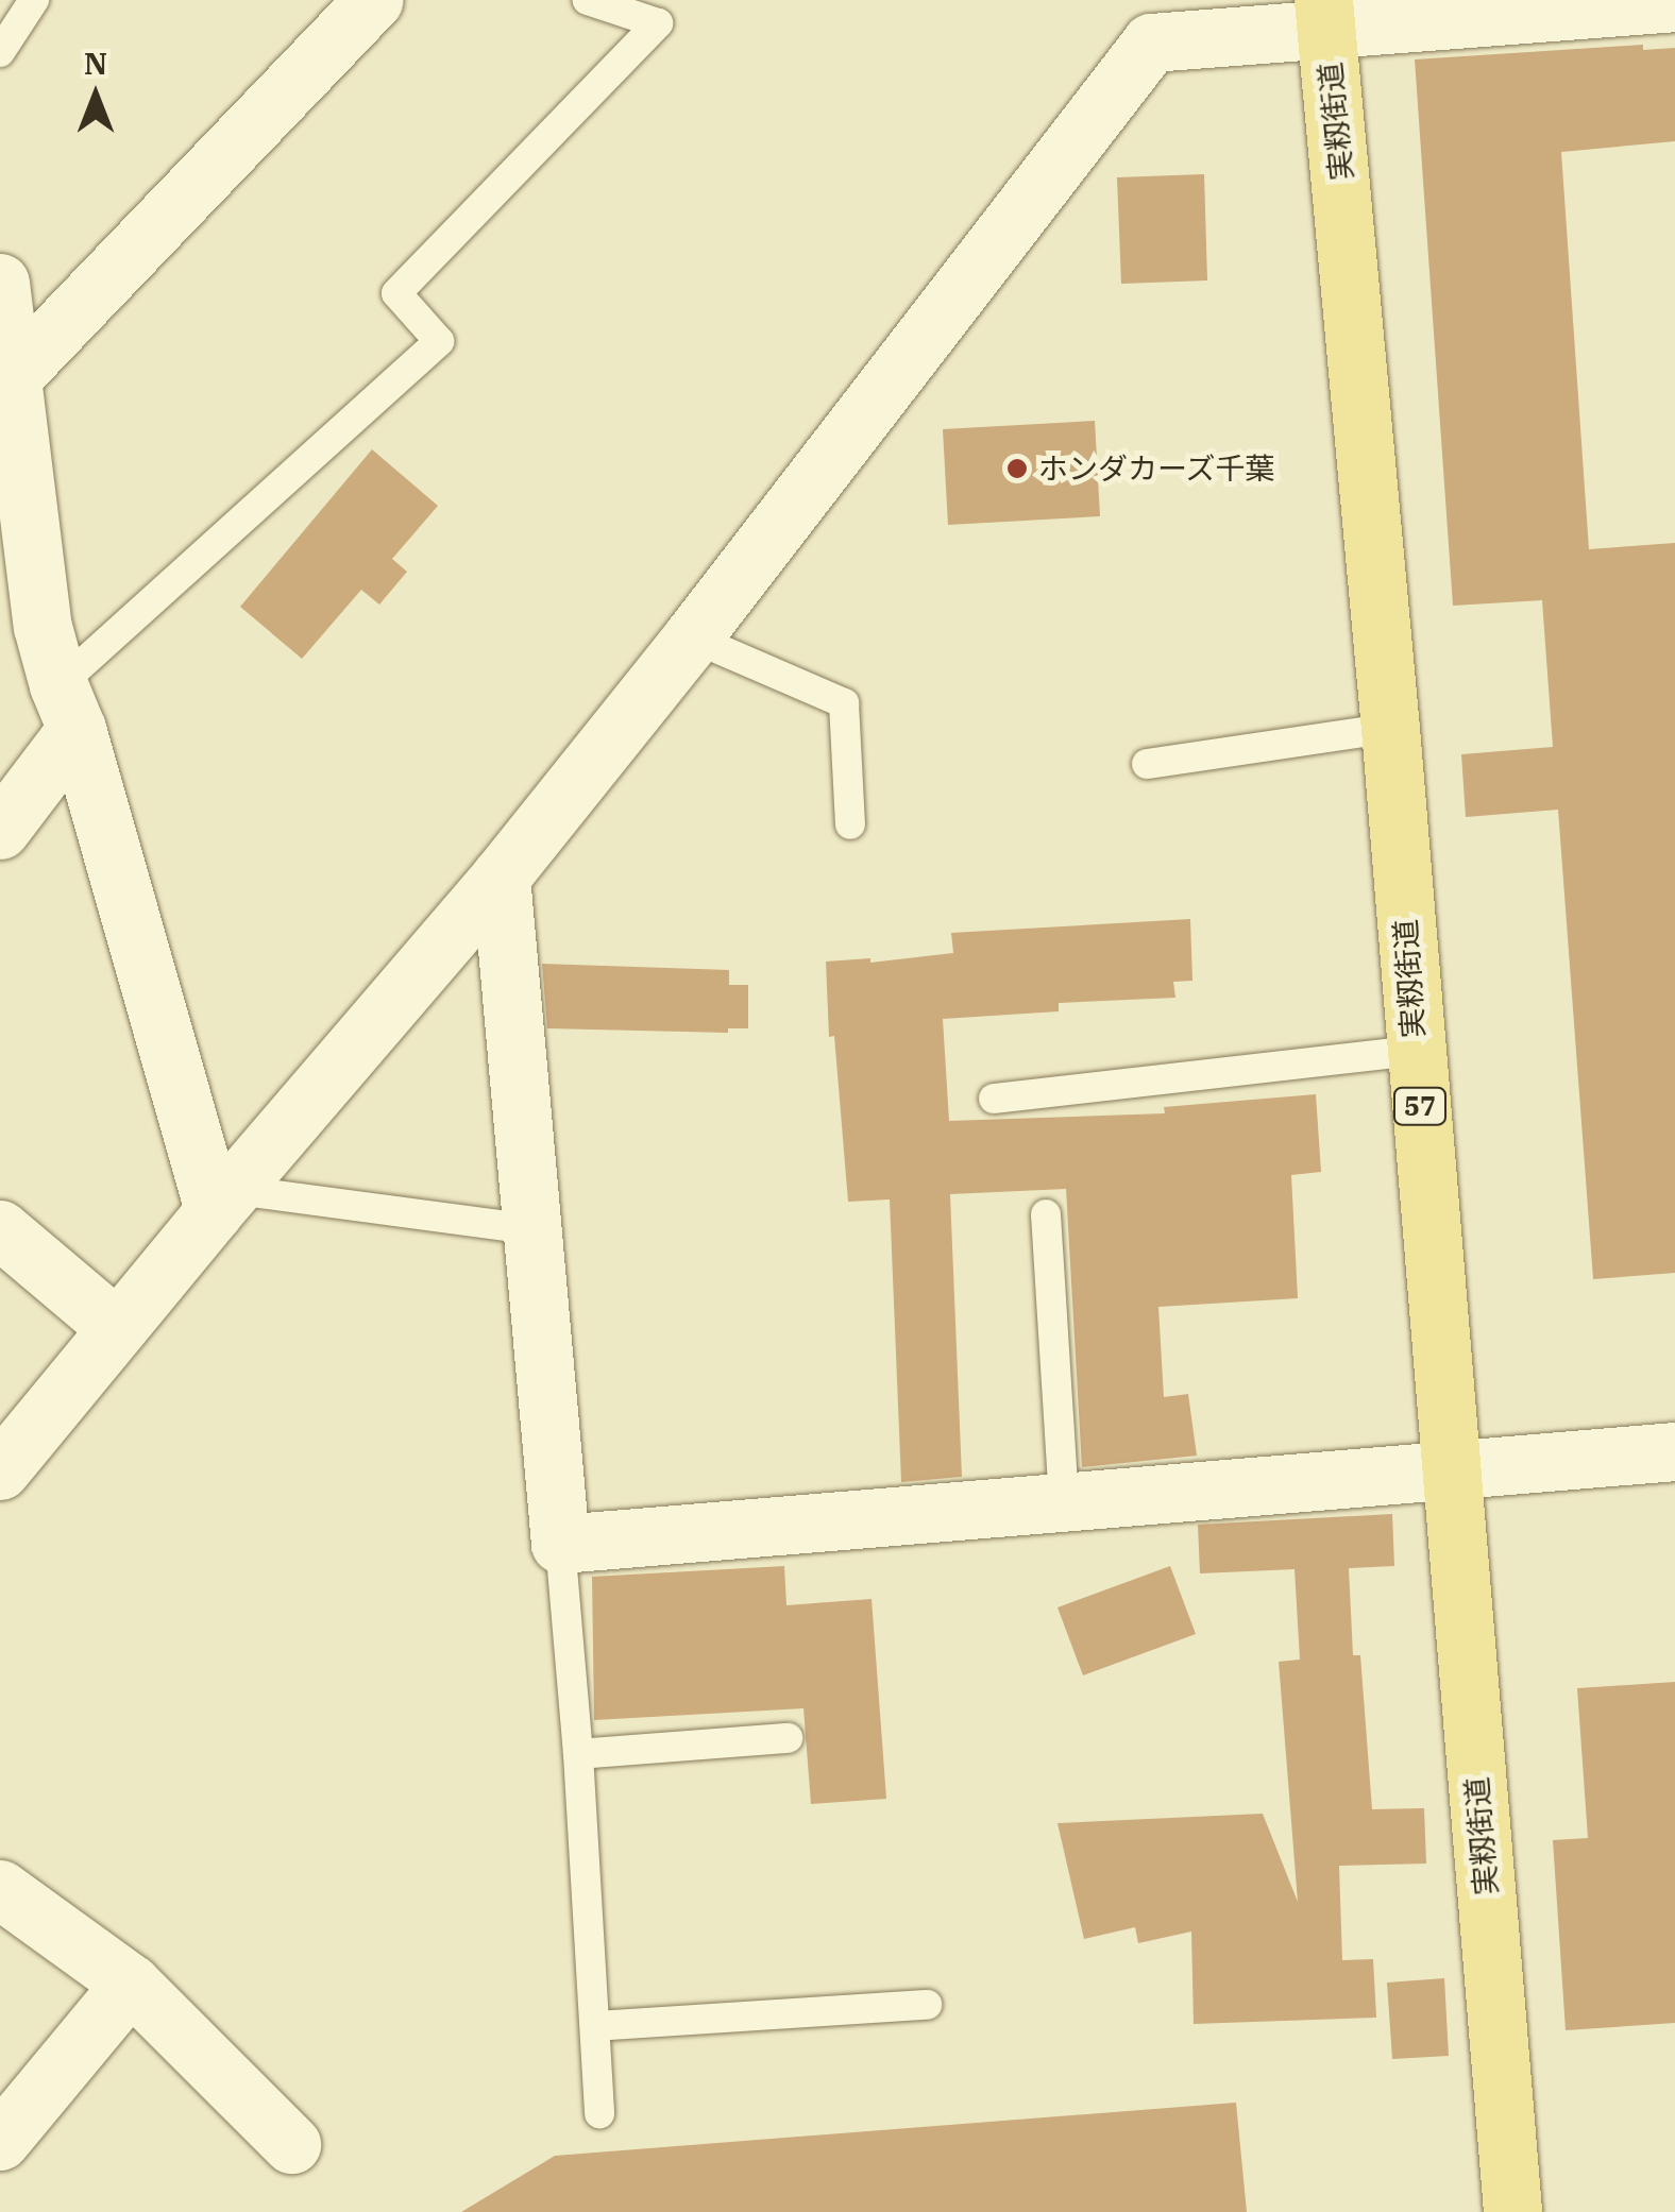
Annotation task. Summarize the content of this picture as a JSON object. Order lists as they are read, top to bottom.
{
  "streets": {
    "main road": ["実籾街道", "57"]
  },
  "places": ["ホンダカーズ千葉"],
  "north": "top"
}
